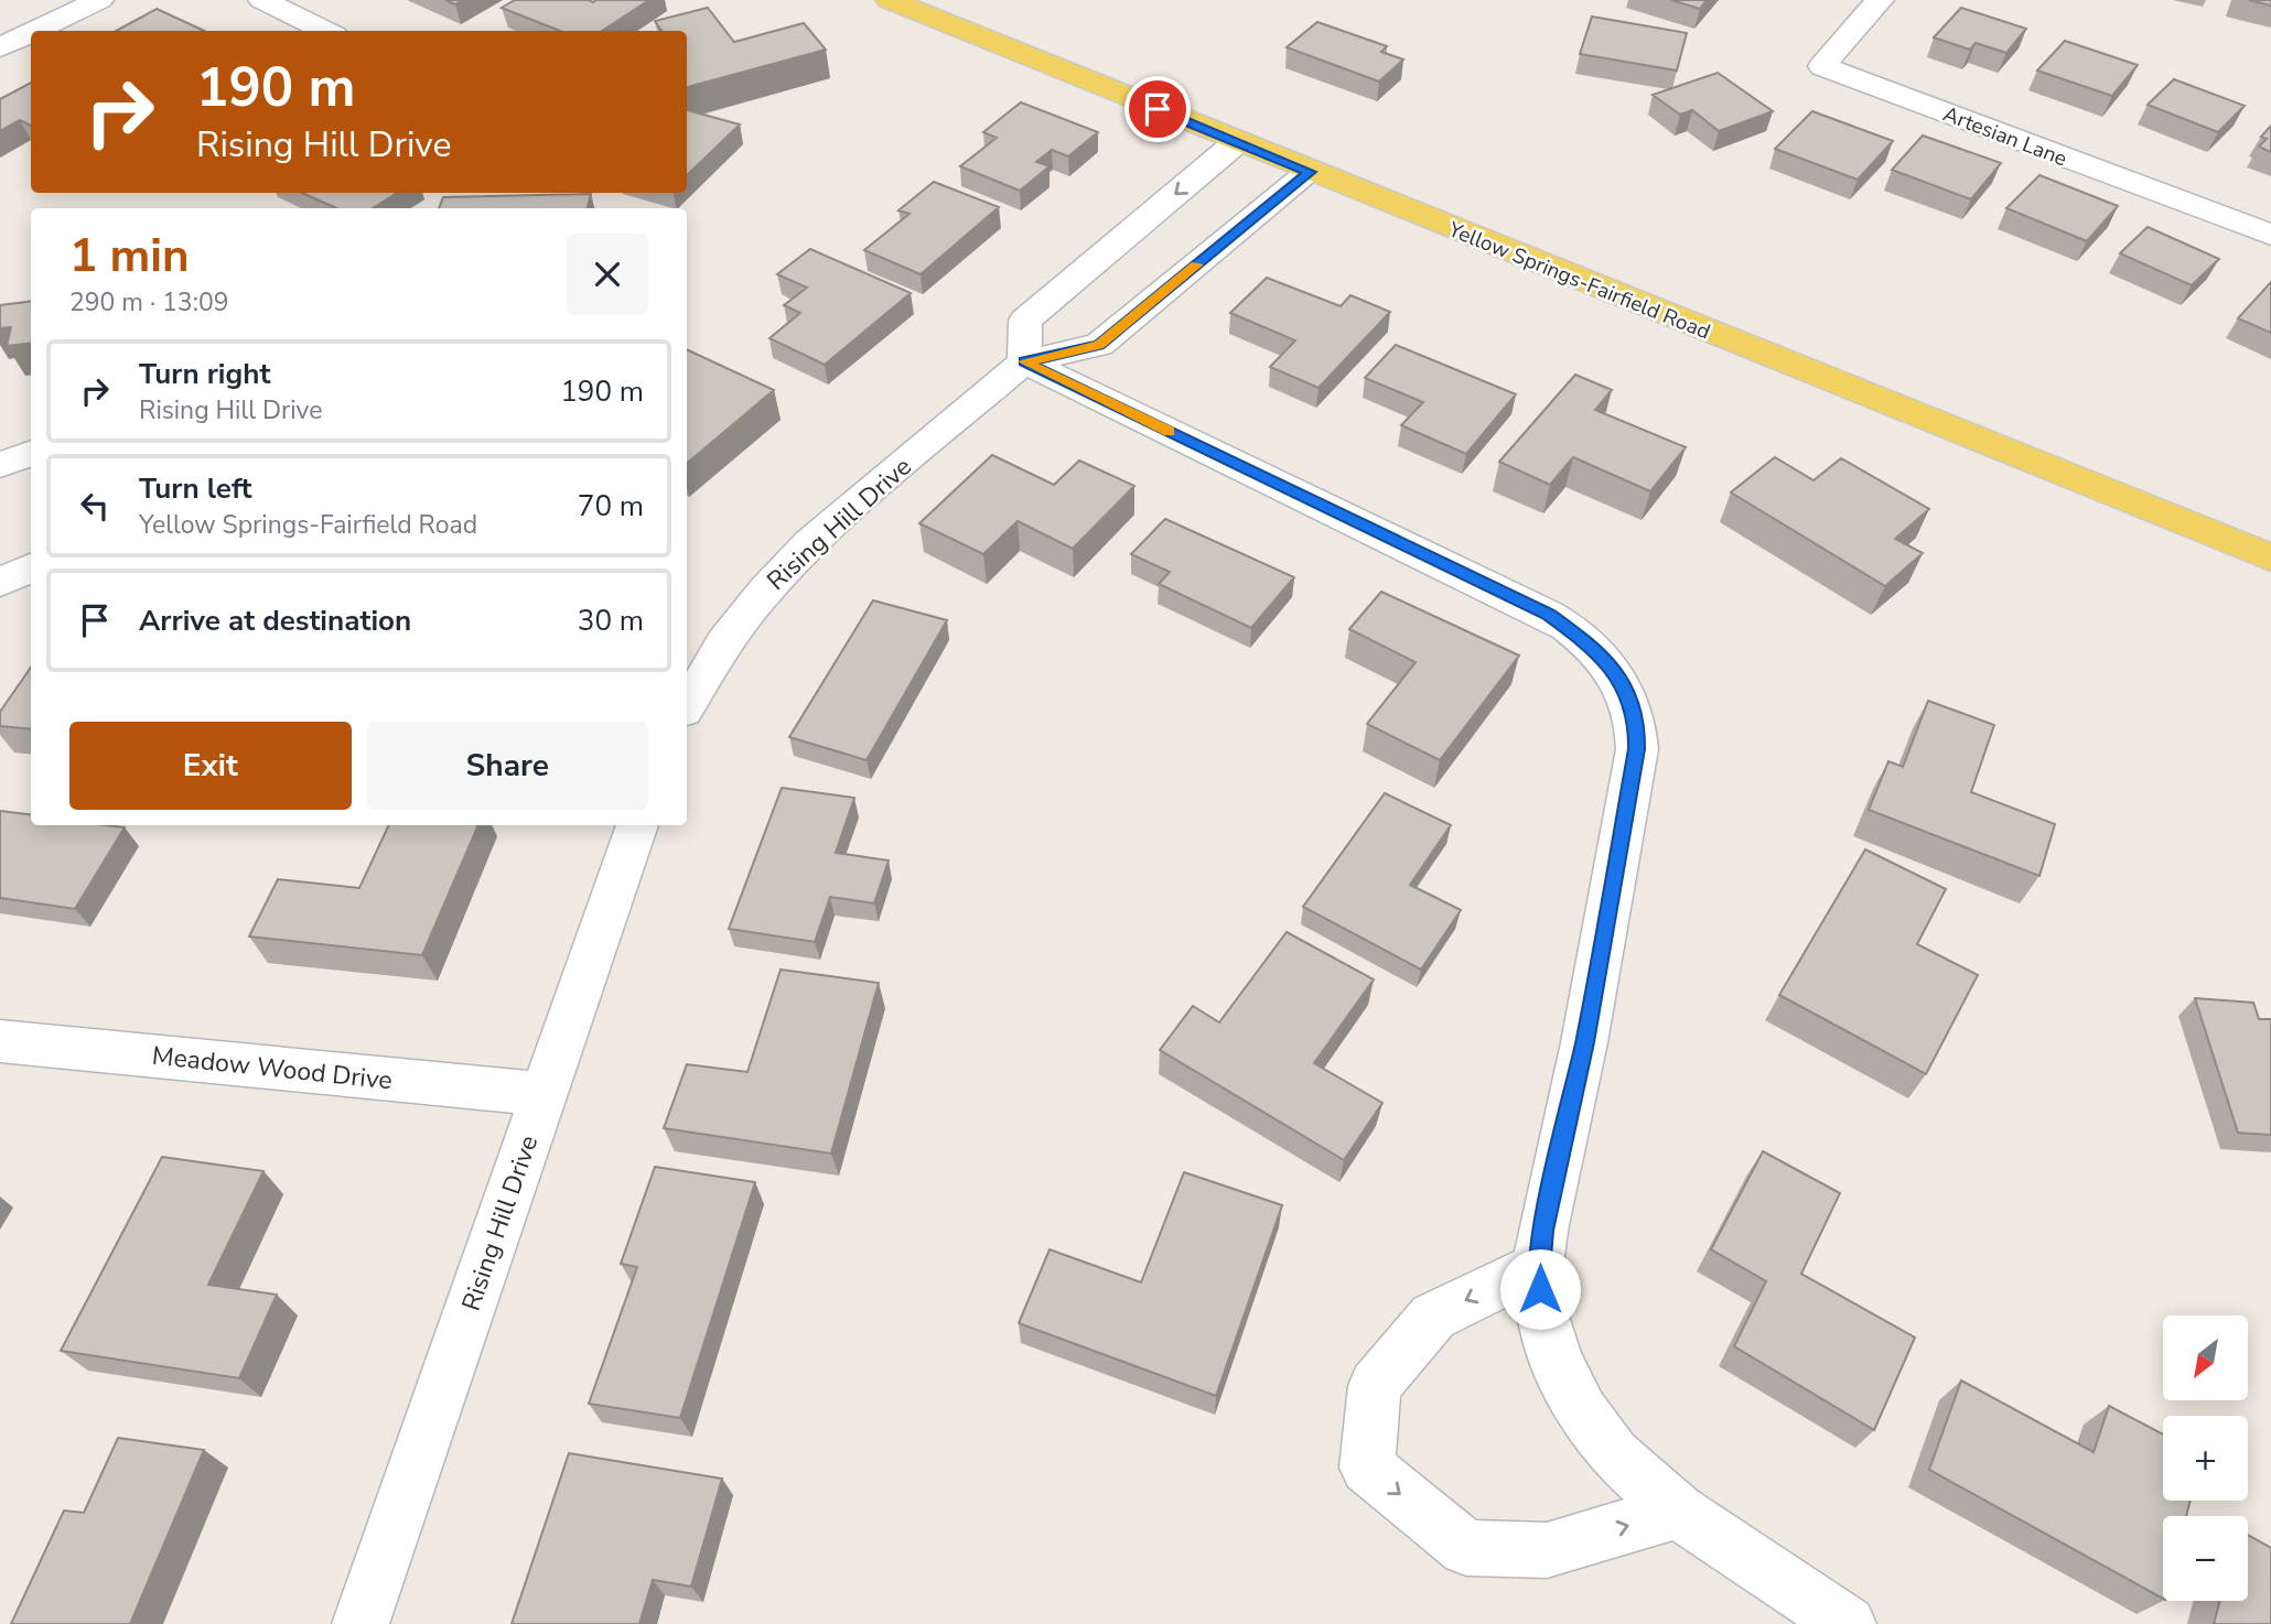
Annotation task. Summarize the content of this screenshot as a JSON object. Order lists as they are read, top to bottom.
{
  "streets": {
    "main road": ["Yellow Springs-Fairfield Road"],
    "street": ["Artesian Lane", "Rising Hill Drive", "Meadow Wood Drive"]
  },
  "crossings": [
    ["Yellow Springs-Fairfield Road", "Rising Hill Drive"],
    ["Rising Hill Drive", "Meadow Wood Drive"]
  ],
  "north": "bottom left",
  "page": {
    "turn": ["190 m", "Rising Hill Drive"],
    "heading": ["1 min", "290 m · 13:09"],
    "list": [
      {
        "name": "Turn right",
        "note": "Rising Hill Drive",
        "value": "190 m"
      },
      {
        "name": "Turn left",
        "note": "Yellow Springs-Fairfield Road",
        "value": "70 m"
      },
      {
        "name": "Arrive at destination",
        "value": "30 m"
      }
    ],
    "buttons": ["Exit", "Share"],
    "map_buttons": ["+", "−"]
  }
}
